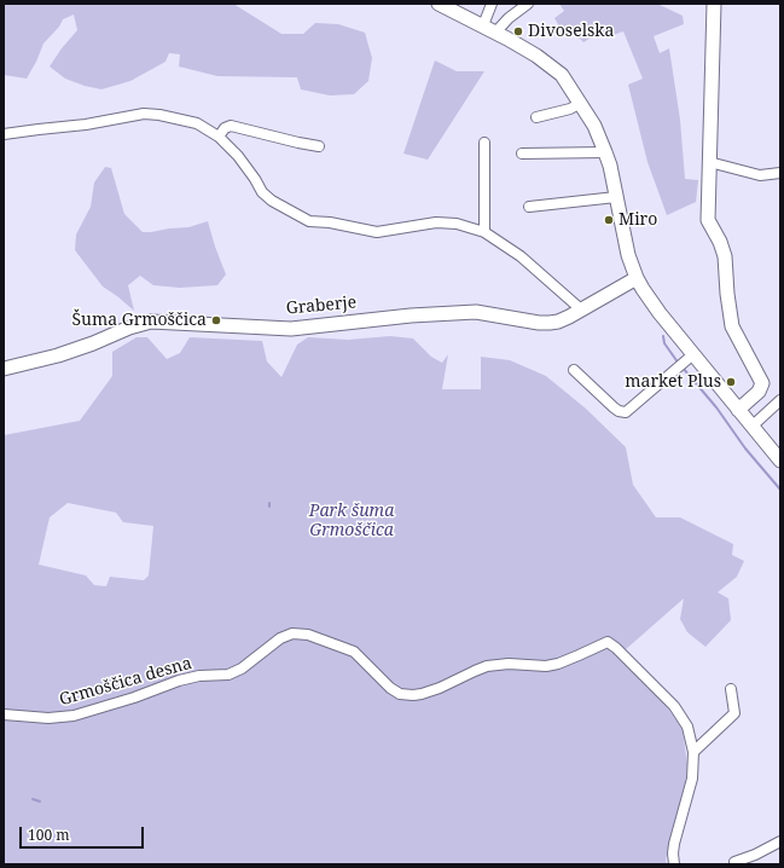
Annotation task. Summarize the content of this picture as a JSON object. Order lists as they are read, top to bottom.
{
  "streets": {
    "street": ["Graberje", "Grmoščica desna"]
  },
  "parks": ["Park šuma Grmoščica"],
  "places": [
    "Divoselska",
    "Miro",
    "Šuma Grmoščica",
    "market Plus"
  ],
  "scale_bar": "100 m"
}
